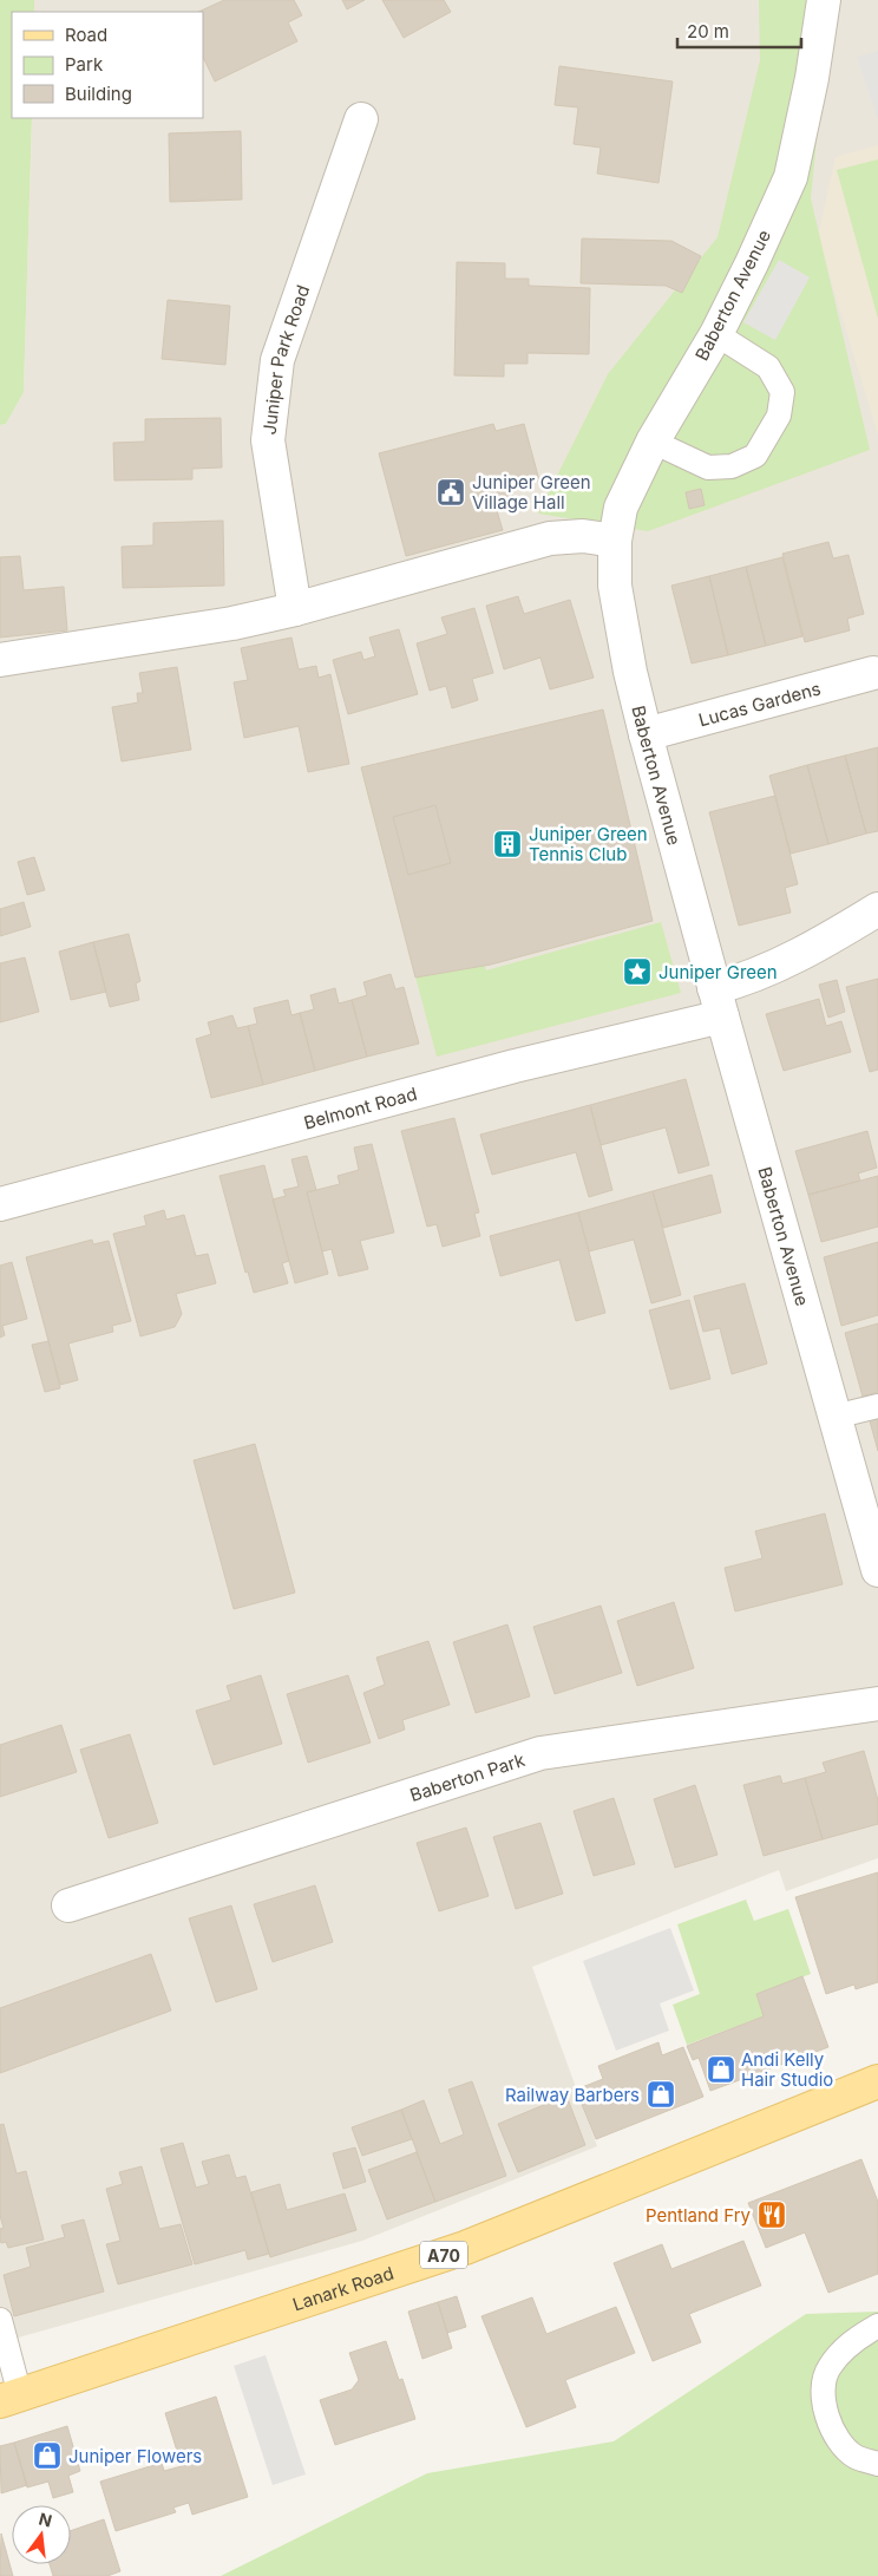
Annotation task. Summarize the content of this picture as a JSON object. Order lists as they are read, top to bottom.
{
  "streets": {
    "main road": ["A70", "Lanark Road"],
    "street": [
      "Baberton Avenue",
      "Juniper Park Road",
      "Lucas Gardens",
      "Belmont Road",
      "Baberton Park"
    ]
  },
  "crossings": [
    ["Baberton Avenue", "Lucas Gardens"],
    ["Baberton Avenue", "Belmont Road"]
  ],
  "places": {
    "public building": ["Juniper Green Village Hall"],
    "building": ["Juniper Green Tennis Club"],
    "place": ["Juniper Green"],
    "shop": ["Andi Kelly Hair Studio", "Railway Barbers", "Juniper Flowers"],
    "restaurant": ["Pentland Fry"]
  },
  "legend": ["Road", "Park", "Building"],
  "scale_bar": "20 m",
  "north": "top"
}
